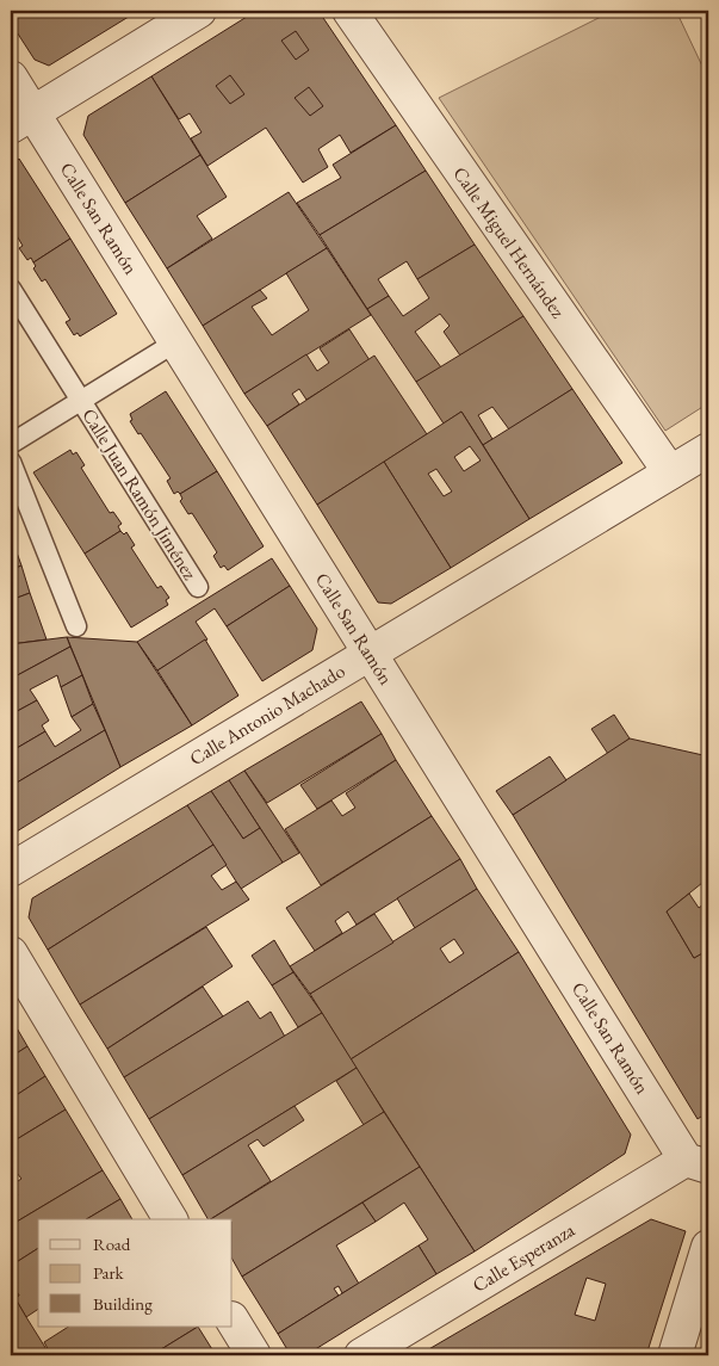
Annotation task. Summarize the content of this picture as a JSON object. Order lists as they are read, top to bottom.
{
  "streets": {
    "street": [
      "Calle San Ramón",
      "Calle Miguel Hernández",
      "Calle Antonio Machado",
      "Calle Esperanza"
    ],
    "lane": ["Calle Juan Ramón Jiménez"]
  },
  "crossings": [
    ["Calle San Ramón", "Calle Antonio Machado"],
    ["Calle San Ramón", "Calle Esperanza"],
    ["Calle Miguel Hernández", "Calle Antonio Machado"]
  ],
  "legend": ["Road", "Park", "Building"]
}
